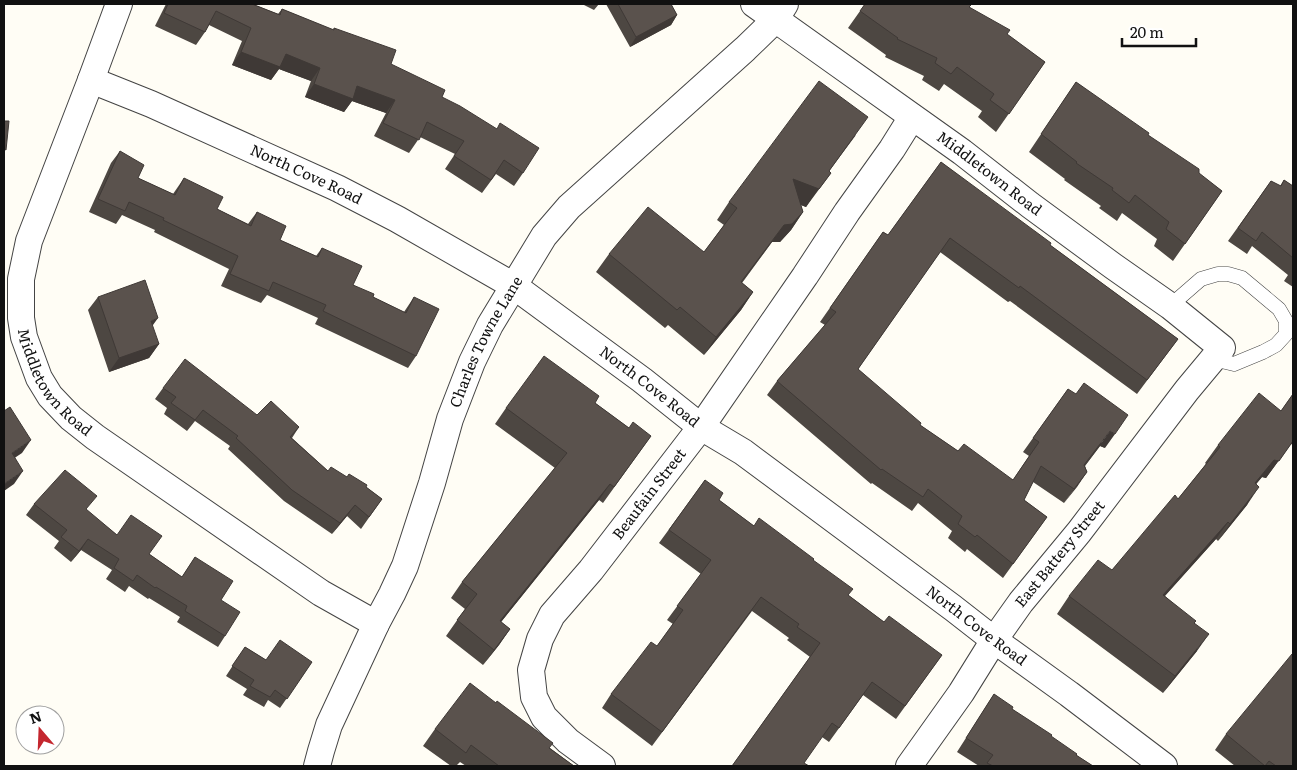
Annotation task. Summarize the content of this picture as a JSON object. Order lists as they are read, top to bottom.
{
  "streets": {
    "street": [
      "Middletown Road",
      "North Cove Road",
      "Charles Towne Lane",
      "Beaufain Street",
      "East Battery Street"
    ]
  },
  "crossings": [
    ["Middletown Road", "North Cove Road"],
    ["Middletown Road", "Charles Towne Lane"],
    ["Middletown Road", "Beaufain Street"],
    ["Middletown Road", "East Battery Street"],
    ["North Cove Road", "Charles Towne Lane"],
    ["North Cove Road", "Beaufain Street"],
    ["North Cove Road", "East Battery Street"]
  ],
  "scale_bar": "20 m",
  "north": "top"
}
